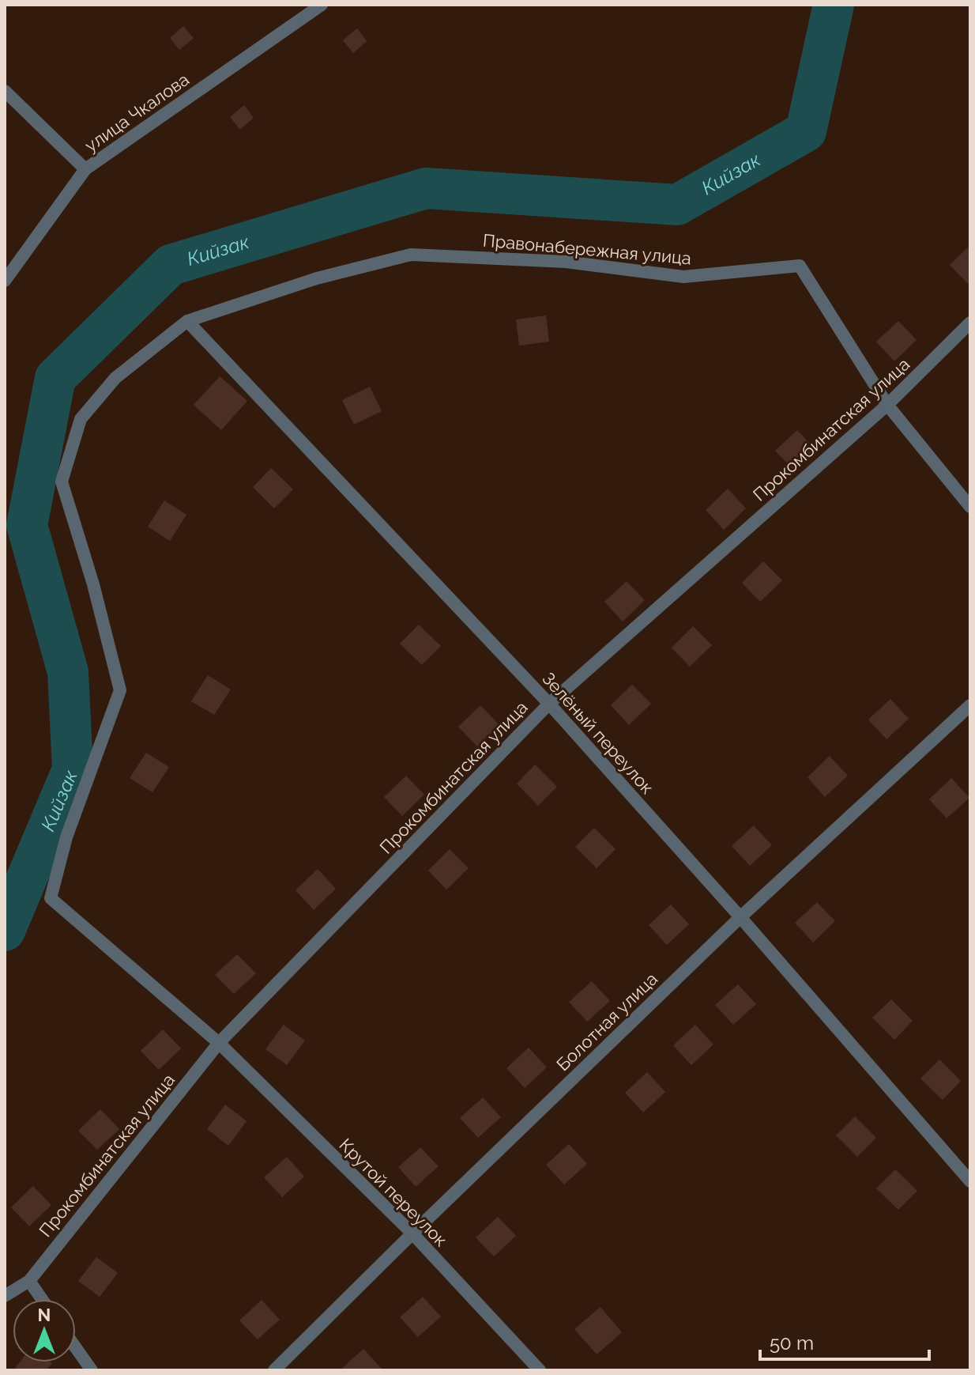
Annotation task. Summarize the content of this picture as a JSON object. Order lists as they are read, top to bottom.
{
  "streets": {
    "street": [
      "улица Чкалова",
      "Правонабережная улица",
      "Прокомбинатская улица",
      "Зелёный переулок",
      "Болотная улица",
      "Крутой переулок"
    ]
  },
  "crossings": [
    ["Правонабережная улица", "Прокомбинатская улица"],
    ["Правонабережная улица", "Зелёный переулок"],
    ["Правонабережная улица", "Крутой переулок"],
    ["Прокомбинатская улица", "Зелёный переулок"],
    ["Прокомбинатская улица", "Крутой переулок"],
    ["Зелёный переулок", "Болотная улица"],
    ["Болотная улица", "Крутой переулок"]
  ],
  "water": ["Кийзак"],
  "scale_bar": "50 m",
  "north": "top"
}
